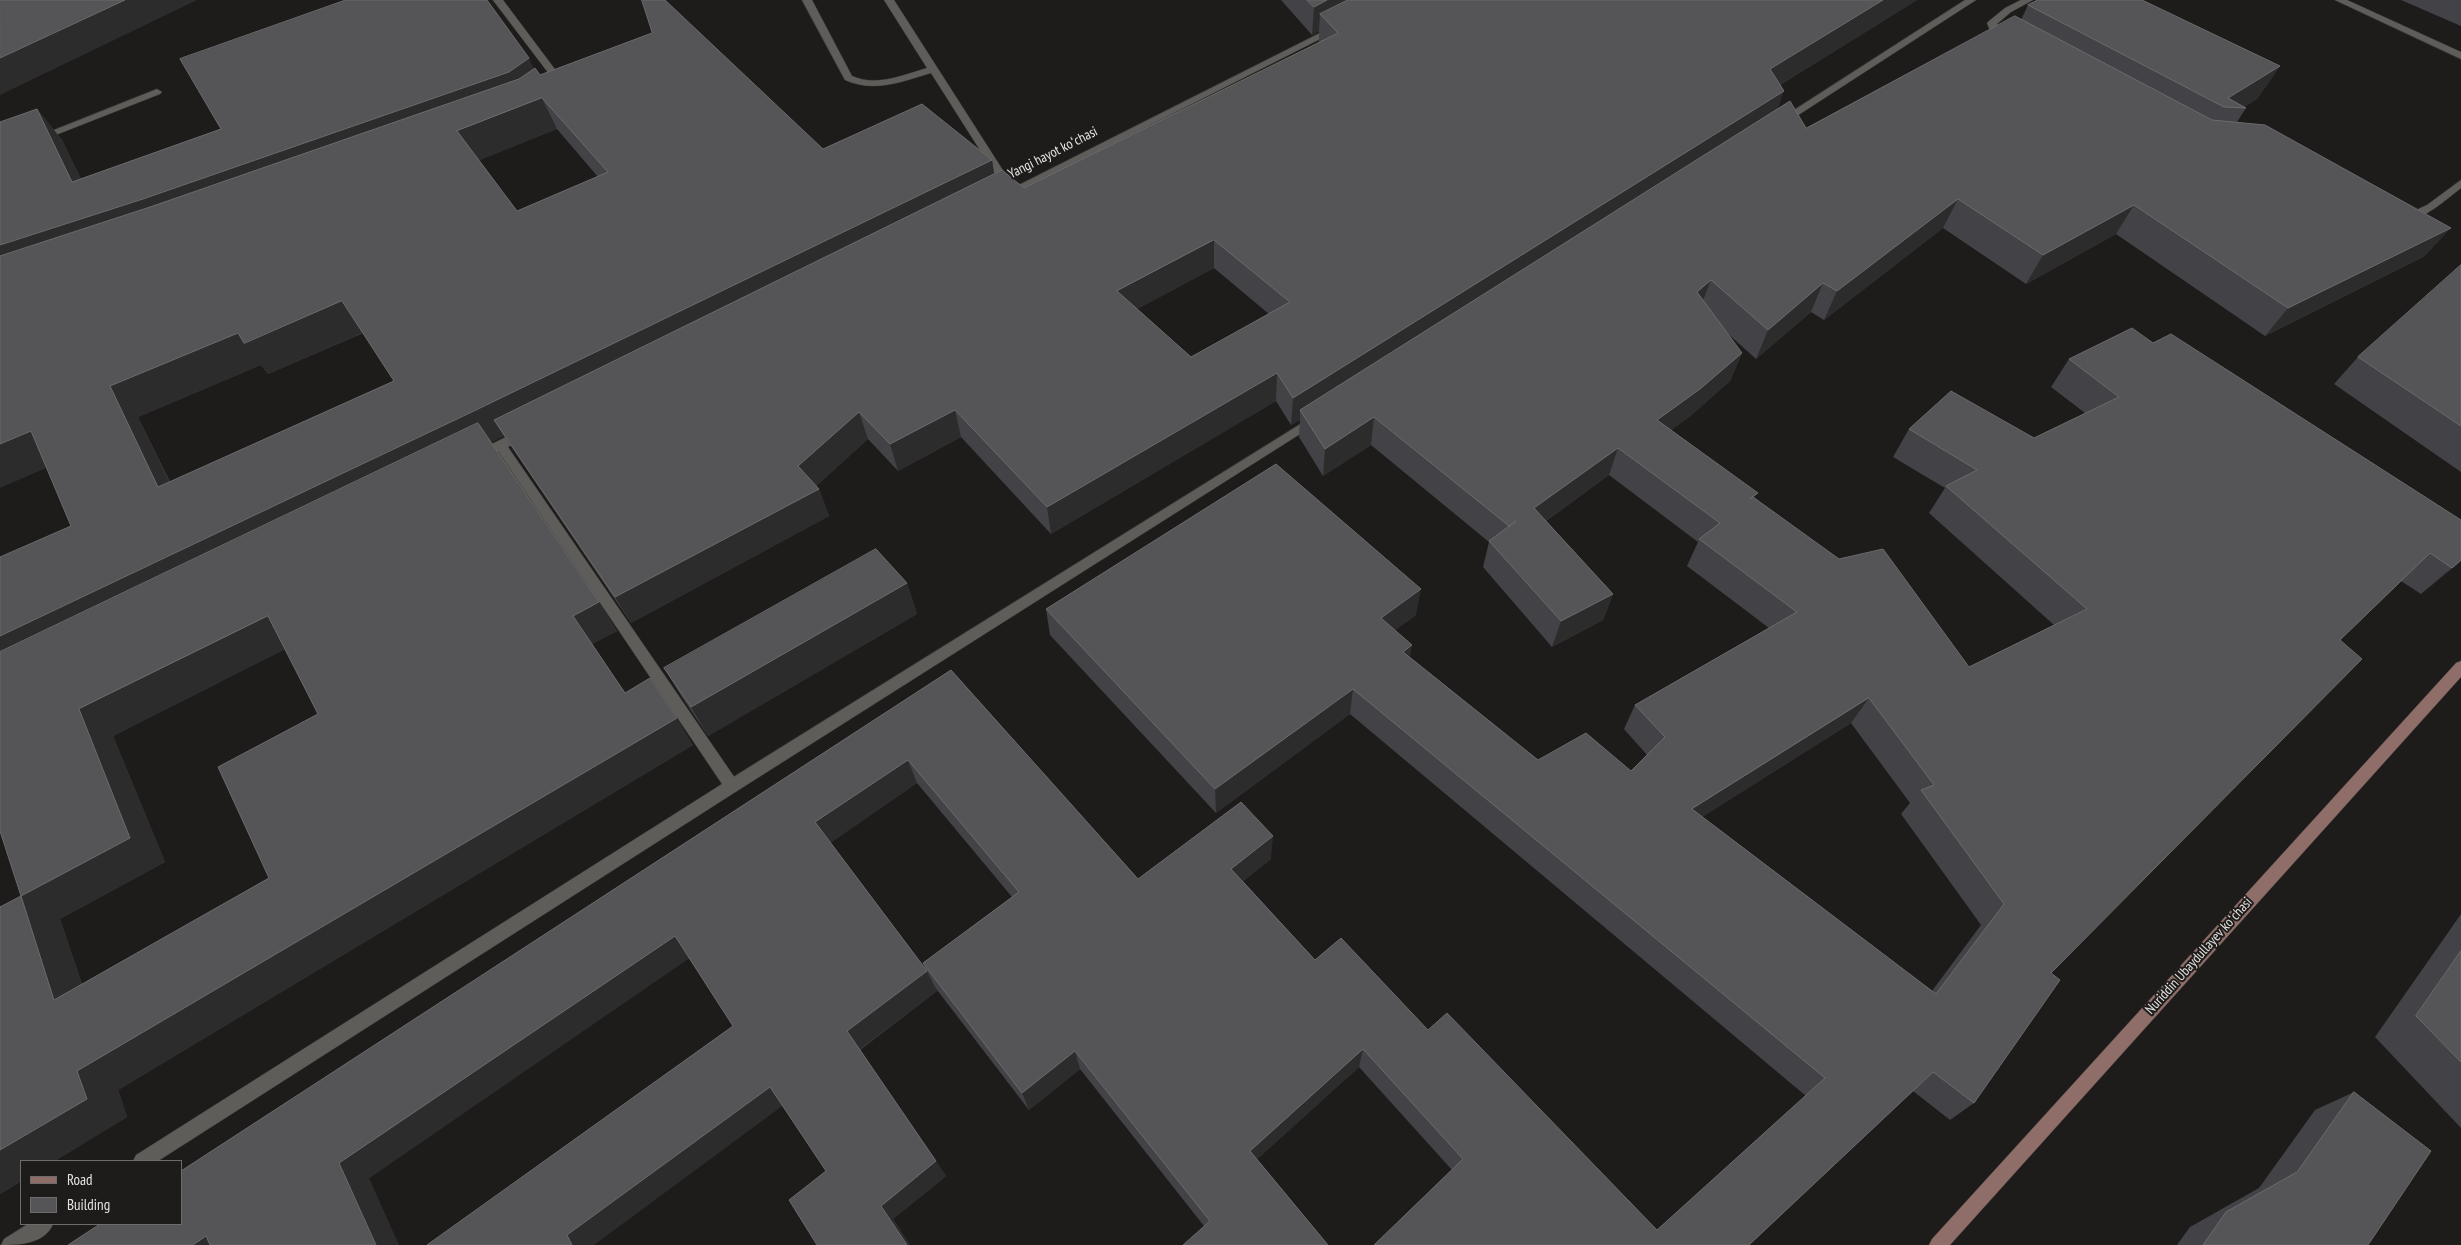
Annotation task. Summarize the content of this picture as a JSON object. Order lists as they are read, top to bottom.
{
  "streets": {
    "main road": ["Nuriddin Ubaydullayev koʻchasi"],
    "street": ["Yangi hayot koʻchasi"]
  },
  "legend": ["Road", "Building"]
}
